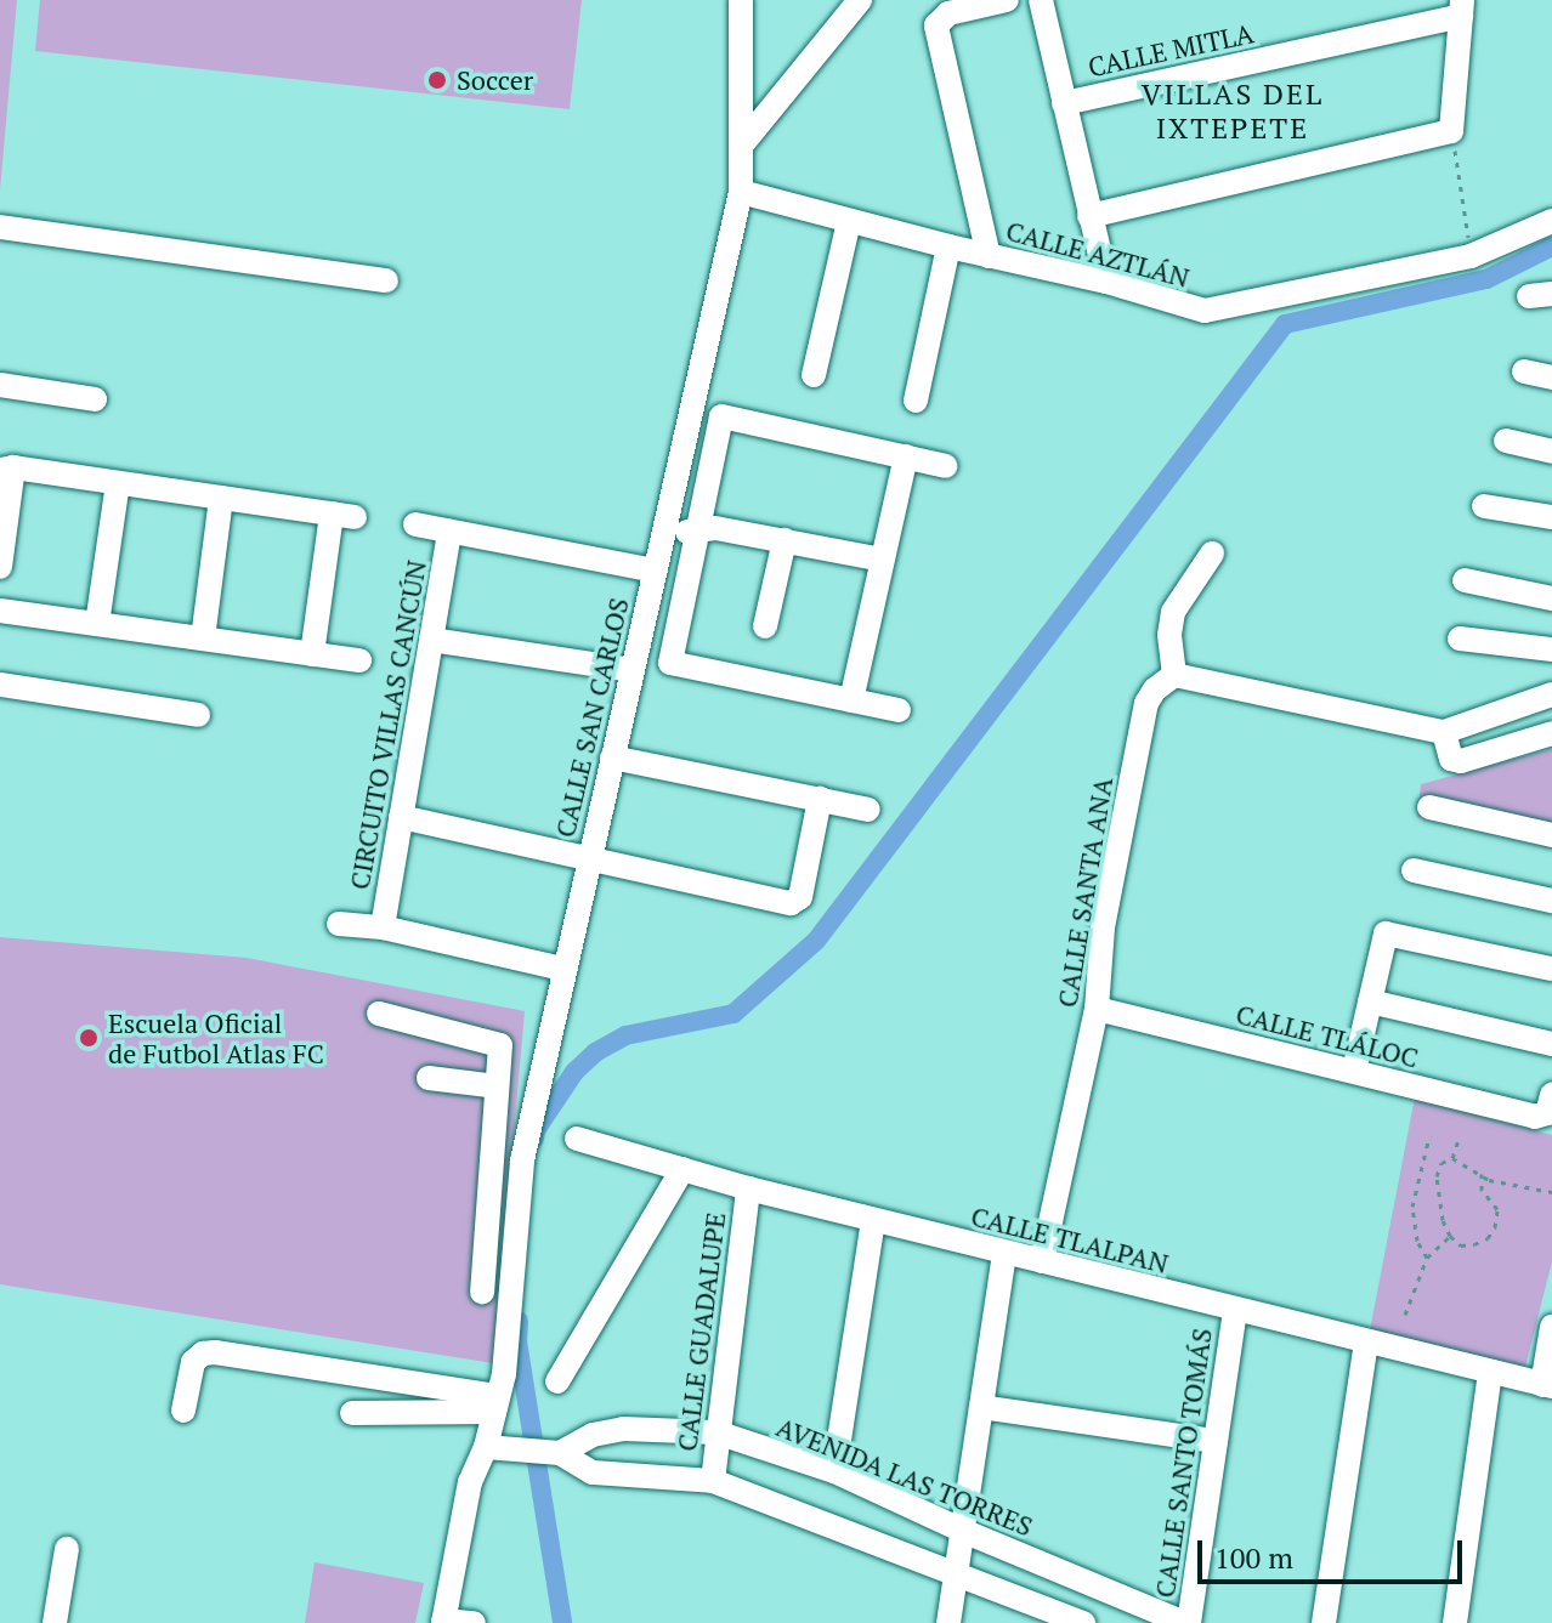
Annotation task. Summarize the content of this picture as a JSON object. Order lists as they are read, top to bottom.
{
  "streets": {
    "street": [
      "CALLE MITLA",
      "CALLE AZTLÁN",
      "CALLE SAN CARLOS",
      "CIRCUITO VILLAS CANCÚN",
      "CALLE SANTA ANA",
      "CALLE TLÁLOC",
      "CALLE TLALPAN",
      "CALLE GUADALUPE",
      "CALLE SANTO TOMÁS",
      "AVENIDA LAS TORRES"
    ]
  },
  "crossings": [
    ["CALLE AZTLÁN", "CALLE SAN CARLOS"],
    ["CALLE SANTA ANA", "CALLE TLÁLOC"],
    ["CALLE SANTA ANA", "CALLE TLALPAN"],
    ["CALLE TLALPAN", "CALLE GUADALUPE"],
    ["CALLE TLALPAN", "CALLE SANTO TOMÁS"],
    ["CALLE GUADALUPE", "AVENIDA LAS TORRES"],
    ["CALLE SANTO TOMÁS", "AVENIDA LAS TORRES"]
  ],
  "districts": ["VILLAS DEL IXTEPETE"],
  "places": ["Soccer", "Escuela Oficial de Futbol Atlas FC"],
  "scale_bar": "100 m"
}
